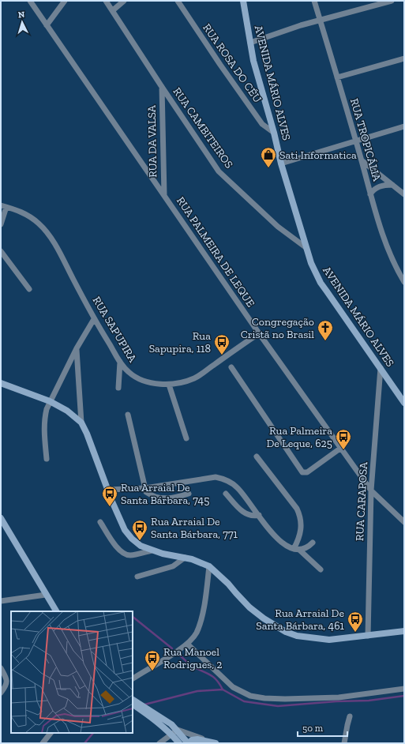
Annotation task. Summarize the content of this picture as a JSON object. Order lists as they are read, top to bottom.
{
  "streets": {
    "street": [
      "RUA ROSA DO CÉU",
      "AVENIDA MÁRIO ALVES",
      "RUA CAMBITEIROS",
      "RUA TROPICÁLIA",
      "RUA DA VALSA",
      "RUA PALMEIRA DE LEQUE",
      "RUA SAPUPIRA",
      "RUA CARAPOSA"
    ]
  },
  "crossings": [
    ["RUA ROSA DO CÉU", "AVENIDA MÁRIO ALVES"],
    ["AVENIDA MÁRIO ALVES", "RUA CAMBITEIROS"],
    ["AVENIDA MÁRIO ALVES", "RUA CARAPOSA"],
    ["RUA CAMBITEIROS", "RUA DA VALSA"],
    ["RUA DA VALSA", "RUA PALMEIRA DE LEQUE"],
    ["RUA PALMEIRA DE LEQUE", "RUA SAPUPIRA"],
    ["RUA PALMEIRA DE LEQUE", "RUA CARAPOSA"]
  ],
  "places": {
    "shop": ["Sati Informatica"],
    "church": ["Congregação Cristã no Brasil"],
    "bus stop": [
      "Rua Sapupira, 118",
      "Rua Palmeira De Leque, 625",
      "Rua Arraial De Santa Bárbara, 745",
      "Rua Arraial De Santa Bárbara, 771",
      "Rua Arraial De Santa Bárbara, 461",
      "Rua Manoel Rodrigues, 2"
    ]
  },
  "scale_bar": "50 m",
  "north": "top"
}
